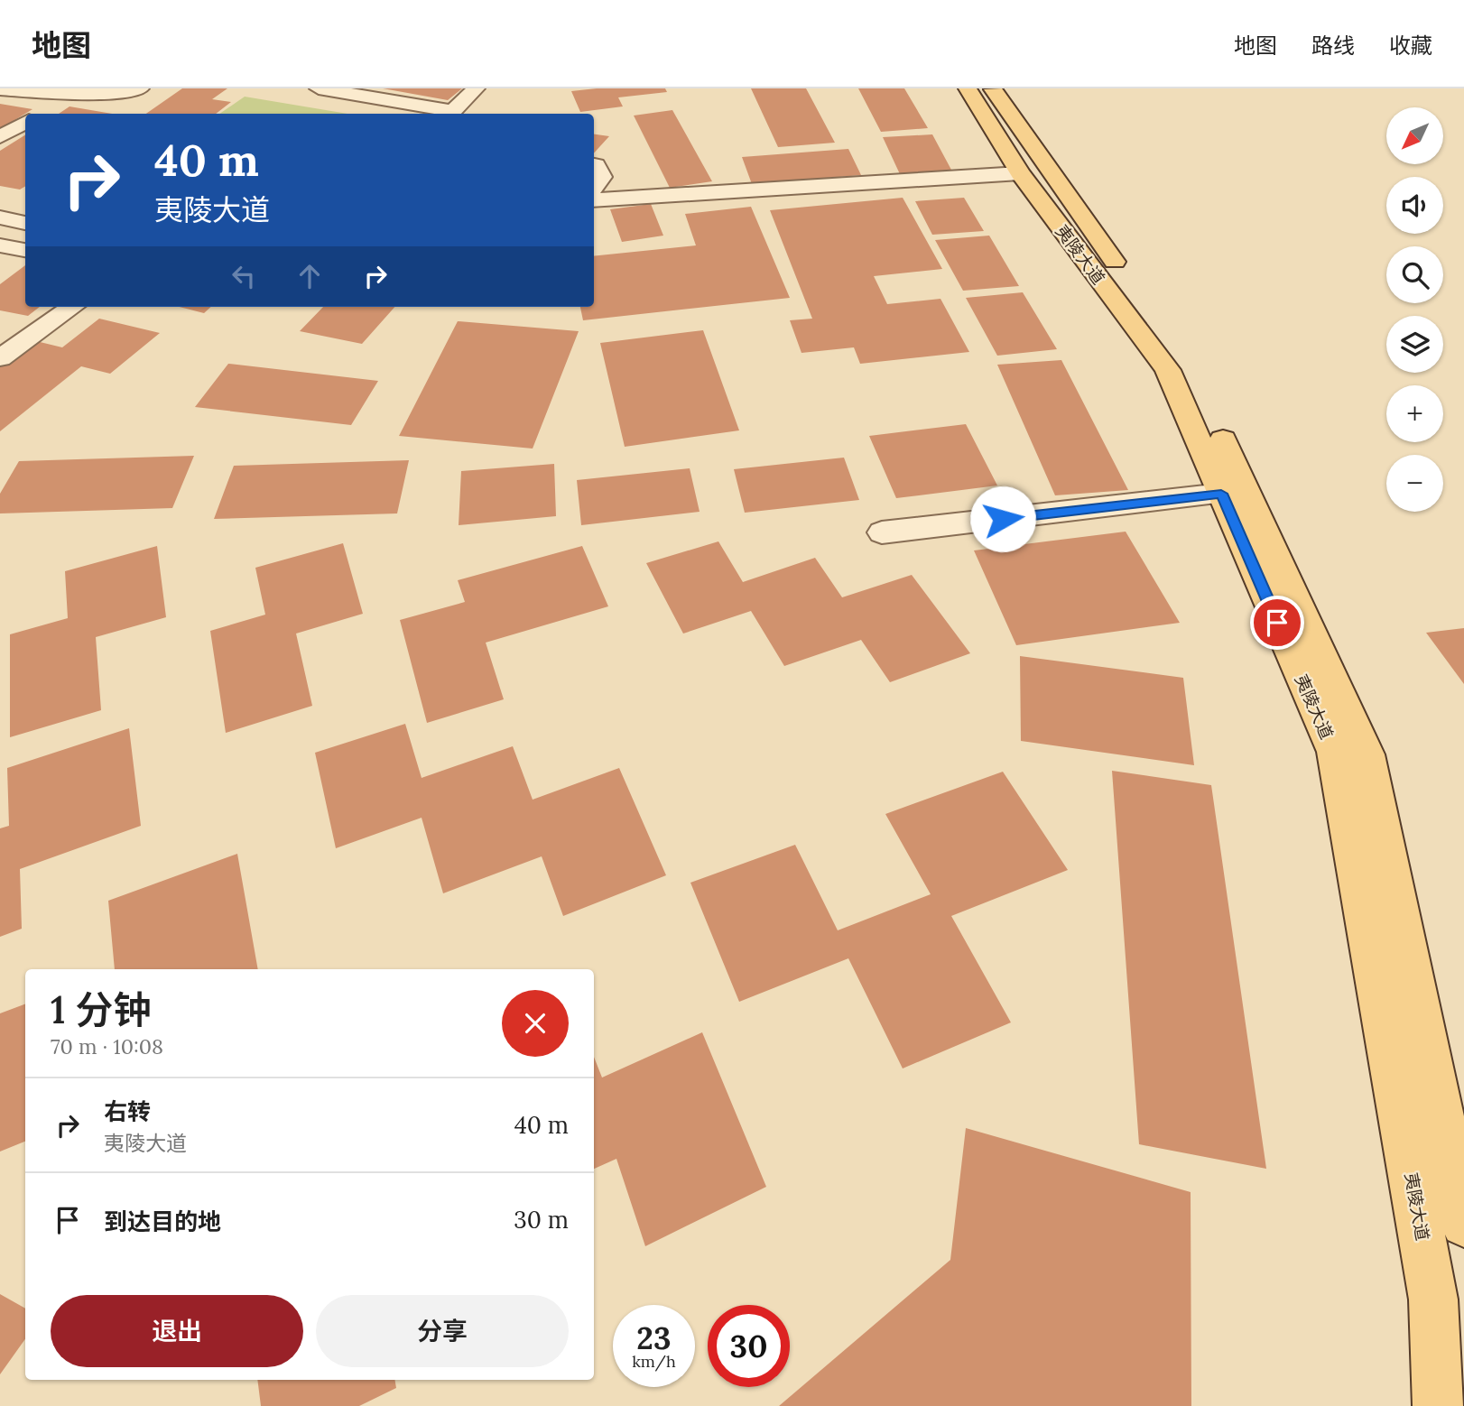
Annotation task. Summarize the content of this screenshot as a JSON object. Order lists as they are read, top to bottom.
{
  "streets": {
    "main road": ["夷陵大道"]
  },
  "north": "bottom left",
  "page": {
    "header": "地图",
    "nav": ["地图", "路线", "收藏"],
    "map_buttons": ["+", "−"],
    "turn": ["40 m", "夷陵大道"],
    "heading": ["1 分钟", "70 m · 10:08"],
    "list": [
      {
        "name": "右转",
        "note": "夷陵大道",
        "value": "40 m"
      },
      {
        "name": "到达目的地",
        "value": "30 m"
      }
    ],
    "buttons": ["退出", "分享"],
    "speed": "23 km/h",
    "limit": "30"
  }
}
